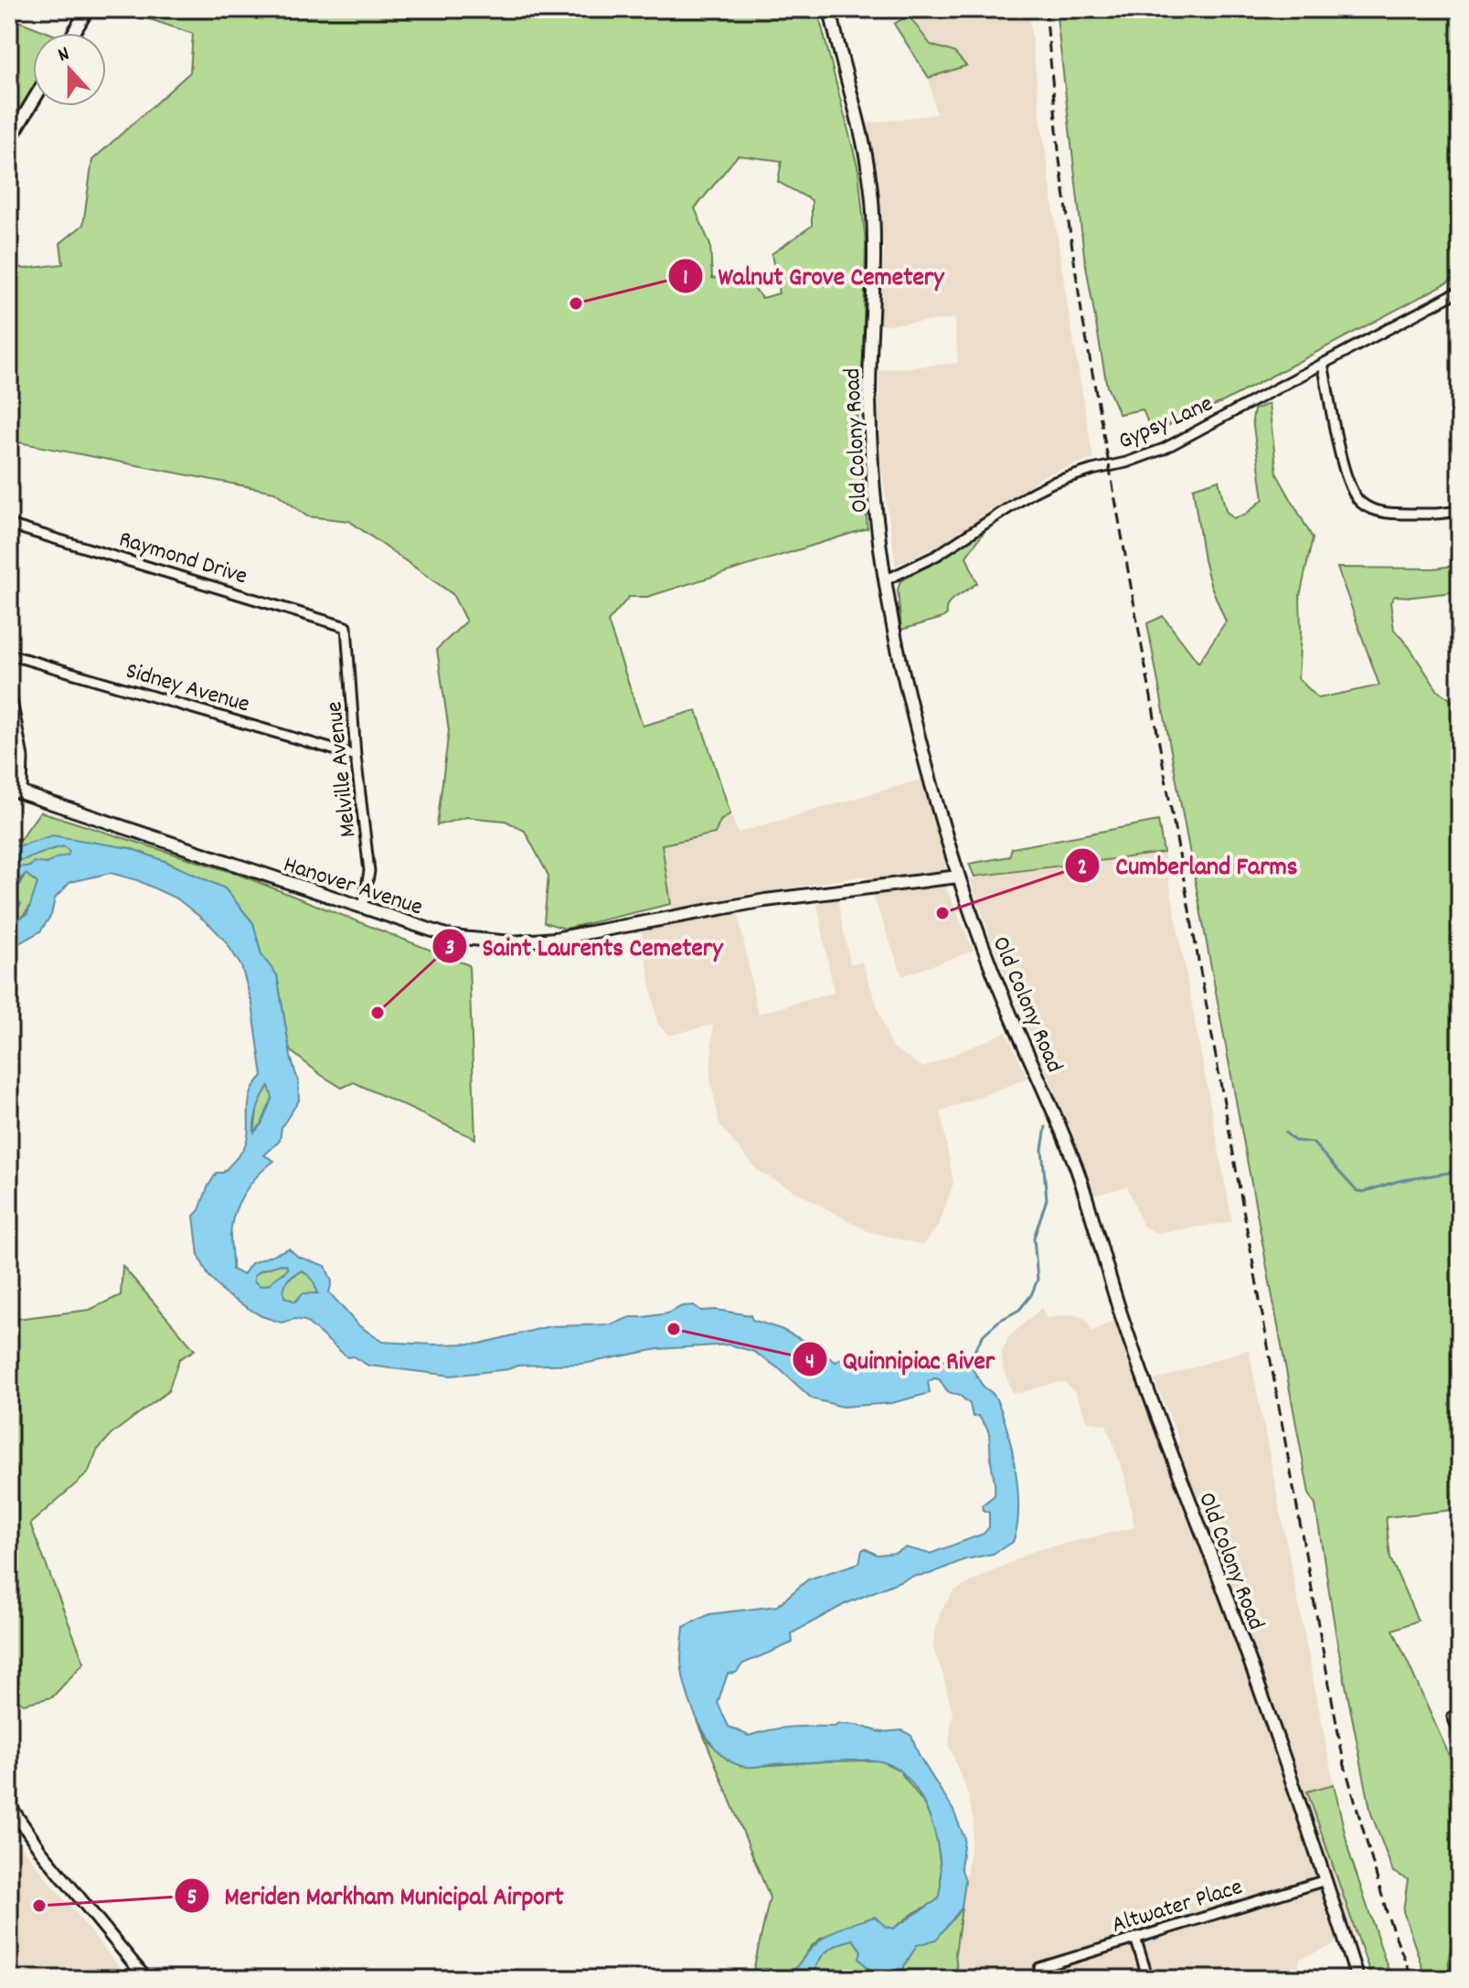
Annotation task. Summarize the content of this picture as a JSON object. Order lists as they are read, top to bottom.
{
  "streets": {
    "main road": ["Old Colony Road", "Hanover Avenue"],
    "street": [
      "Gypsy Lane",
      "Raymond Drive",
      "Sidney Avenue",
      "Melville Avenue",
      "Altwater Place"
    ]
  },
  "crossings": [
    ["Gypsy Lane", "Old Colony Road"],
    ["Old Colony Road", "Hanover Avenue"],
    ["Old Colony Road", "Altwater Place"],
    ["Raymond Drive", "Melville Avenue"],
    ["Sidney Avenue", "Melville Avenue"],
    ["Melville Avenue", "Hanover Avenue"]
  ],
  "places": [
    "Walnut Grove Cemetery",
    "Cumberland Farms",
    "Saint Laurents Cemetery",
    "Quinnipiac River",
    "Meriden Markham Municipal Airport"
  ],
  "north": "top"
}
